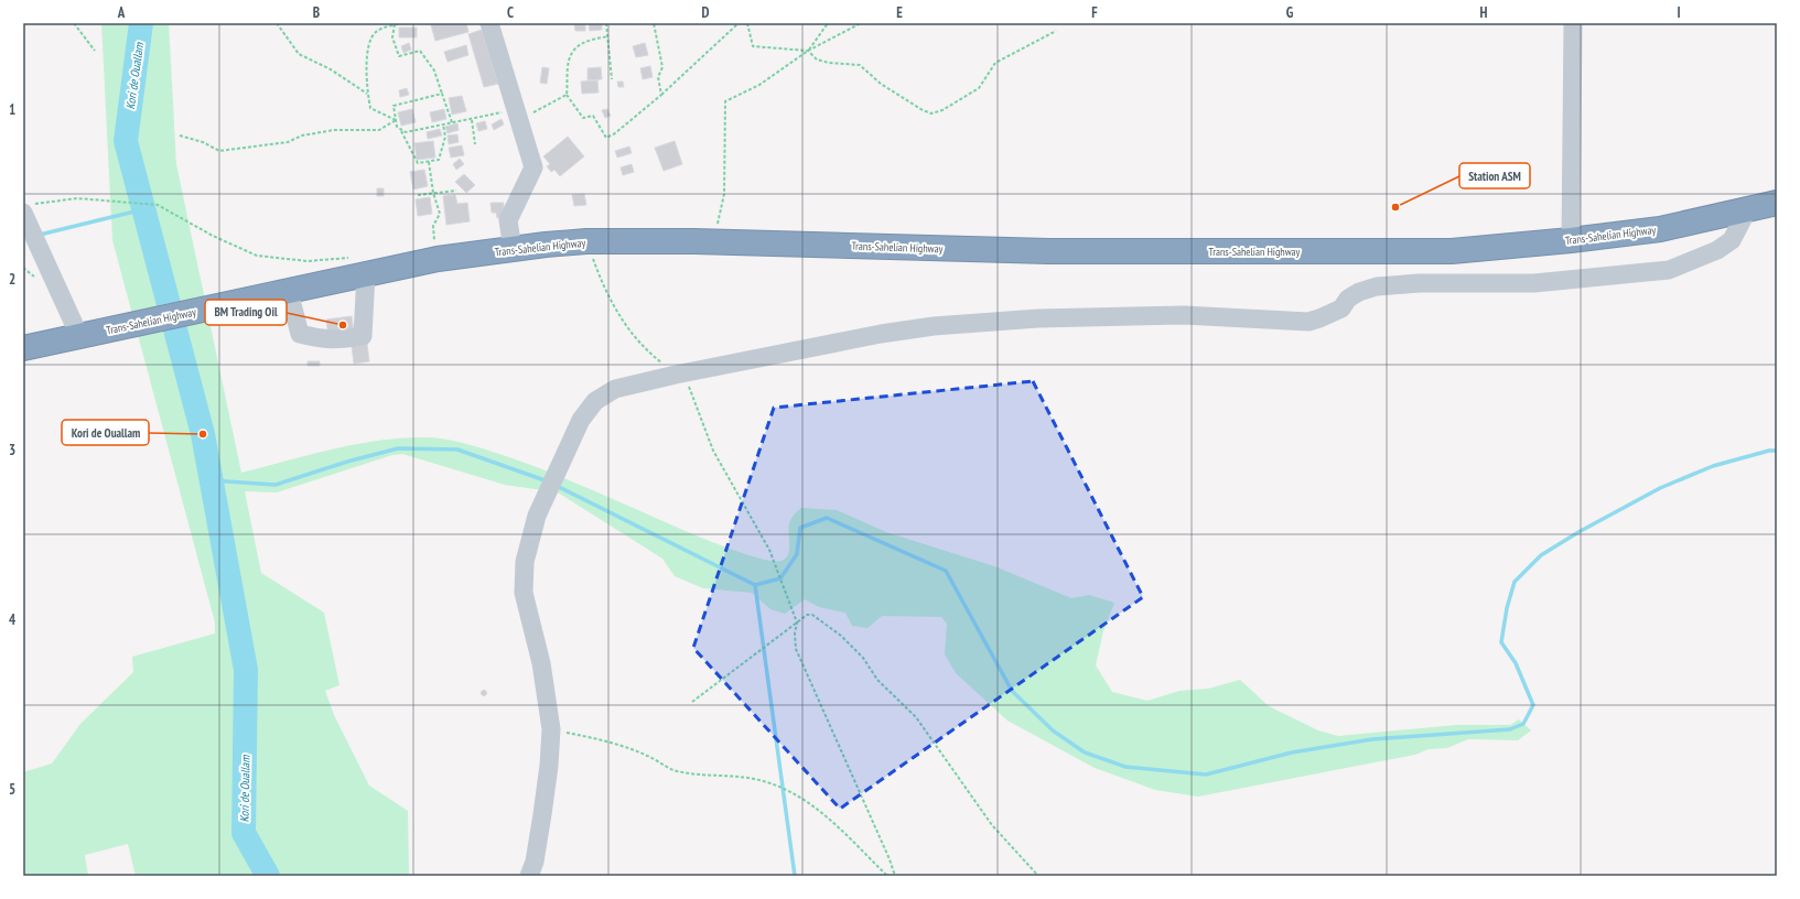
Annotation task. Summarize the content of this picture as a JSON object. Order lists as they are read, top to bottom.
{
  "streets": {
    "highway": ["Trans-Sahelian Highway"]
  },
  "water": ["Kori de Ouallam"],
  "places": ["Station ASM", "BM Trading Oil", "Kori de Ouallam"],
  "grid": {
    "columns": [
      "A",
      "B",
      "C",
      "D",
      "E",
      "F",
      "G",
      "H",
      "I"
    ],
    "rows": [
      "1",
      "2",
      "3",
      "4",
      "5"
    ]
  }
}
